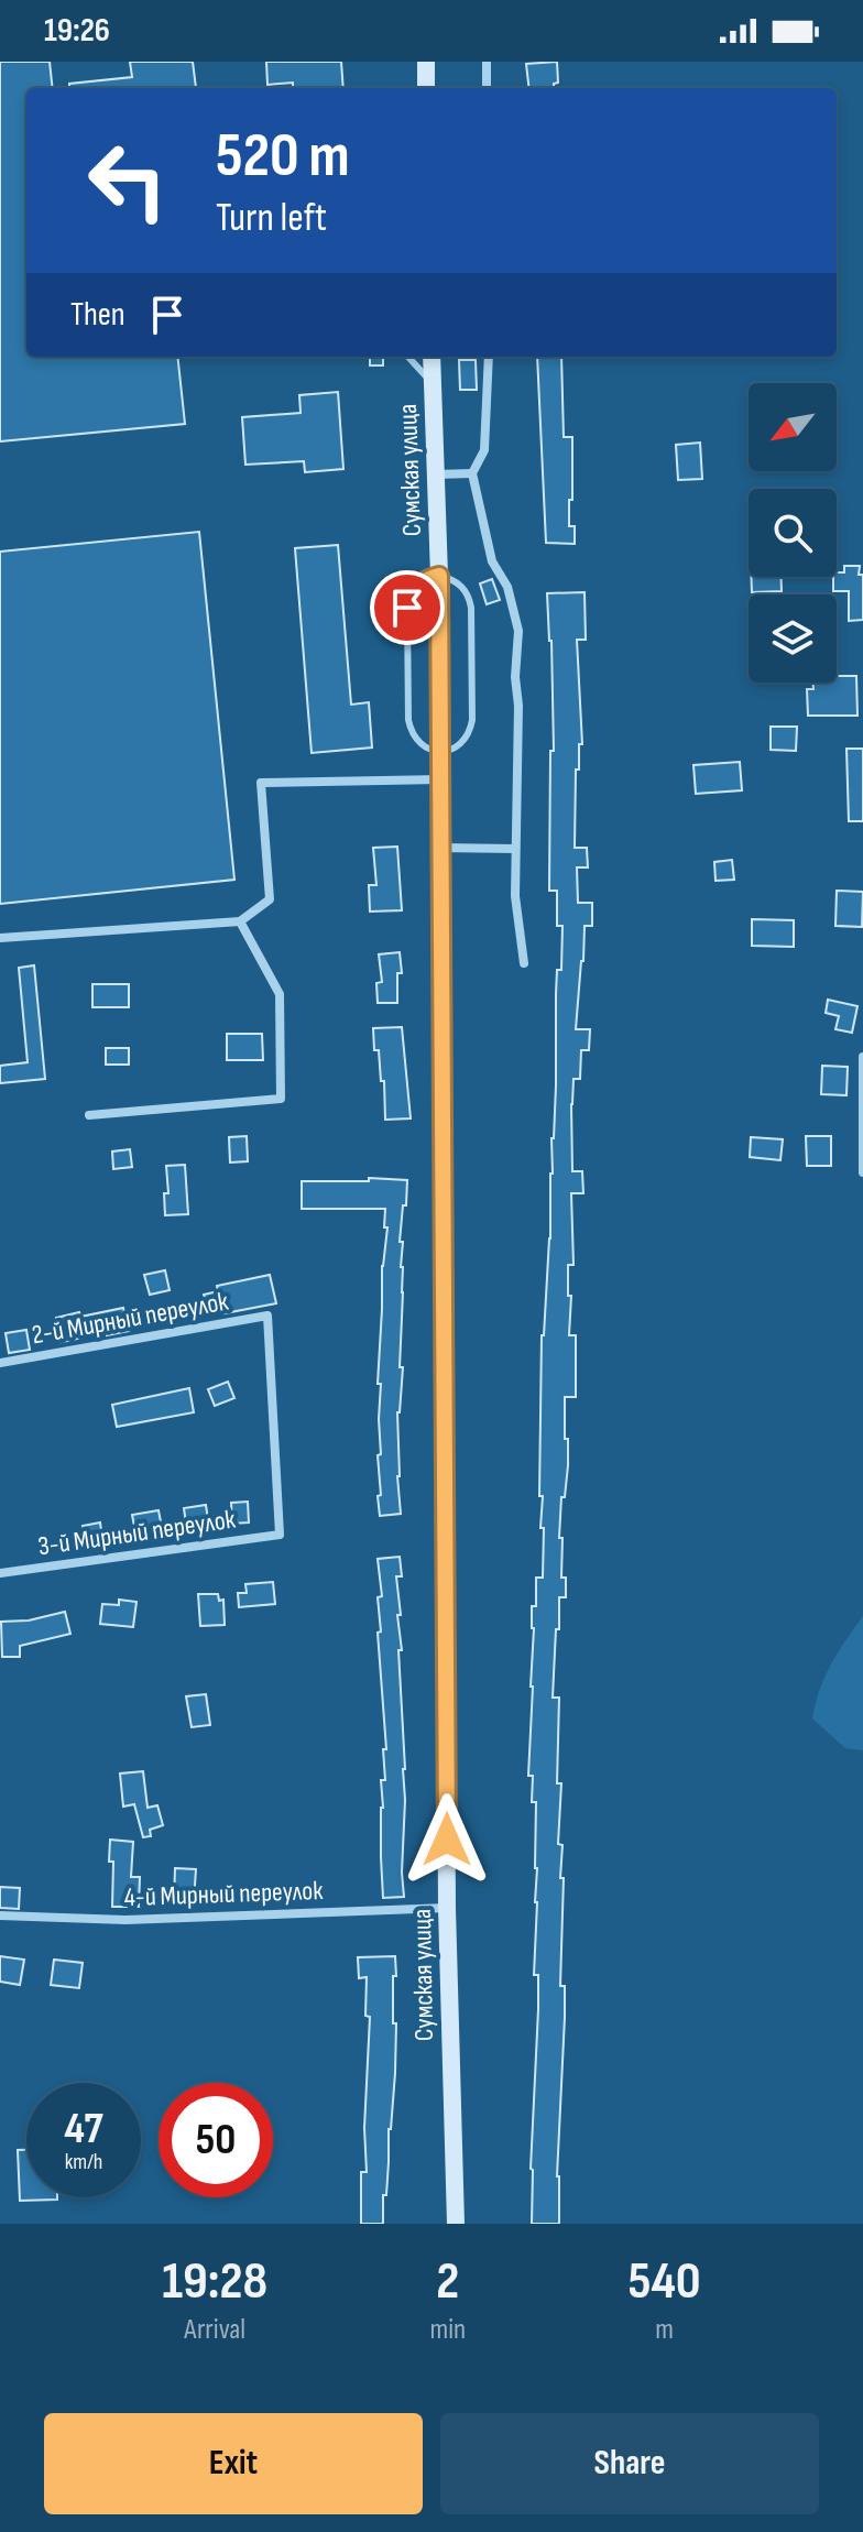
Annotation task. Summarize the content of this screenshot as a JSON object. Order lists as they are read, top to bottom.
{
  "streets": {
    "main road": ["Сумская улица"],
    "street": ["2-й Мирный переулок", "3-й Мирный переулок", "4-й Мирный переулок"]
  },
  "crossings": [
    ["Сумская улица", "4-й Мирный переулок"],
    ["2-й Мирный переулок", "3-й Мирный переулок"]
  ],
  "north": "bottom left",
  "page": {
    "status": "19:26",
    "turn": ["520 m", "Turn left"],
    "then": "Then",
    "speed": "47 km/h",
    "limit": "50",
    "eta": [
      "19:28",
      "Arrival",
      "2",
      "min",
      "540",
      "m"
    ],
    "buttons": ["Exit", "Share"]
  }
}
